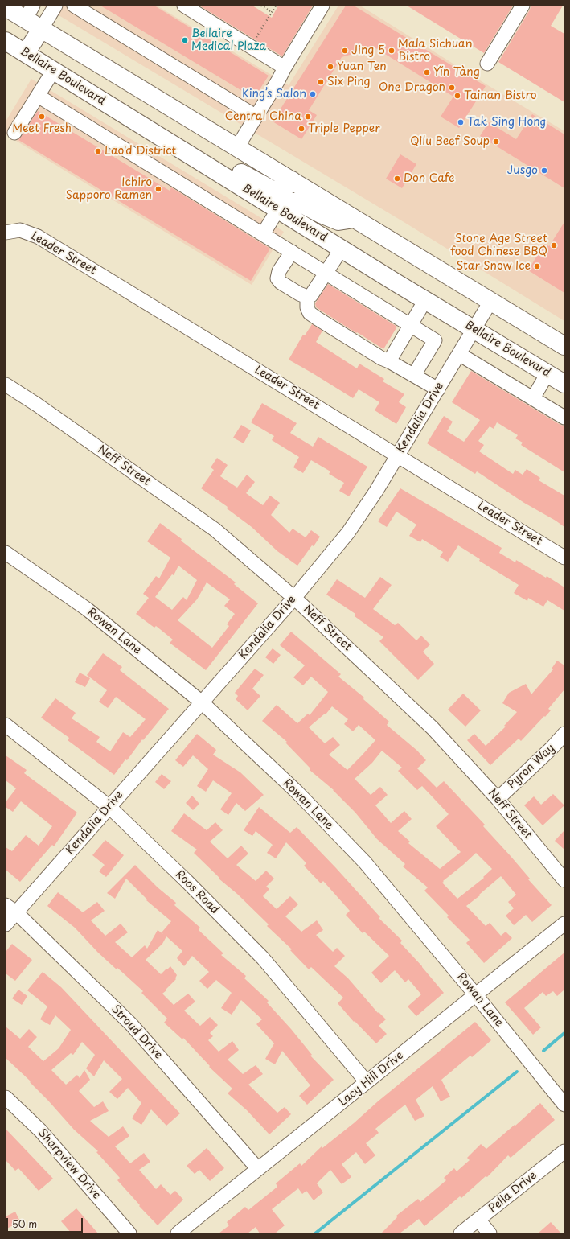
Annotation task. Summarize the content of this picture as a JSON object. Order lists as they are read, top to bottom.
{
  "streets": {
    "main road": ["Bellaire Boulevard"],
    "street": [
      "Leader Street",
      "Kendalia Drive",
      "Neff Street",
      "Rowan Lane",
      "Pyron Way",
      "Roos Road",
      "Stroud Drive",
      "Lacy Hill Drive",
      "Sharpview Drive",
      "Pella Drive"
    ]
  },
  "crossings": [
    ["Bellaire Boulevard", "Kendalia Drive"],
    ["Leader Street", "Kendalia Drive"],
    ["Kendalia Drive", "Neff Street"],
    ["Kendalia Drive", "Rowan Lane"],
    ["Kendalia Drive", "Roos Road"],
    ["Kendalia Drive", "Stroud Drive"],
    ["Neff Street", "Pyron Way"],
    ["Rowan Lane", "Lacy Hill Drive"],
    ["Roos Road", "Lacy Hill Drive"],
    ["Stroud Drive", "Lacy Hill Drive"]
  ],
  "places": [
    "Bellaire Medical Plaza",
    "Jing 5",
    "Mala Sichuan Bistro",
    "Yuan Ten",
    "Yǐn Tàng",
    "Six Ping",
    "One Dragon",
    "King’s Salon",
    "Tainan Bistro",
    "Meet Fresh",
    "Central China",
    "Tak Sing Hong",
    "Triple Pepper",
    "Qilu Beef Soup",
    "Lao'd District",
    "Jusgo",
    "Don Cafe",
    "Ichiro Sapporo Ramen",
    "Stone Age Street food Chinese BBQ",
    "Star Snow Ice"
  ],
  "scale_bar": "50 m"
}
